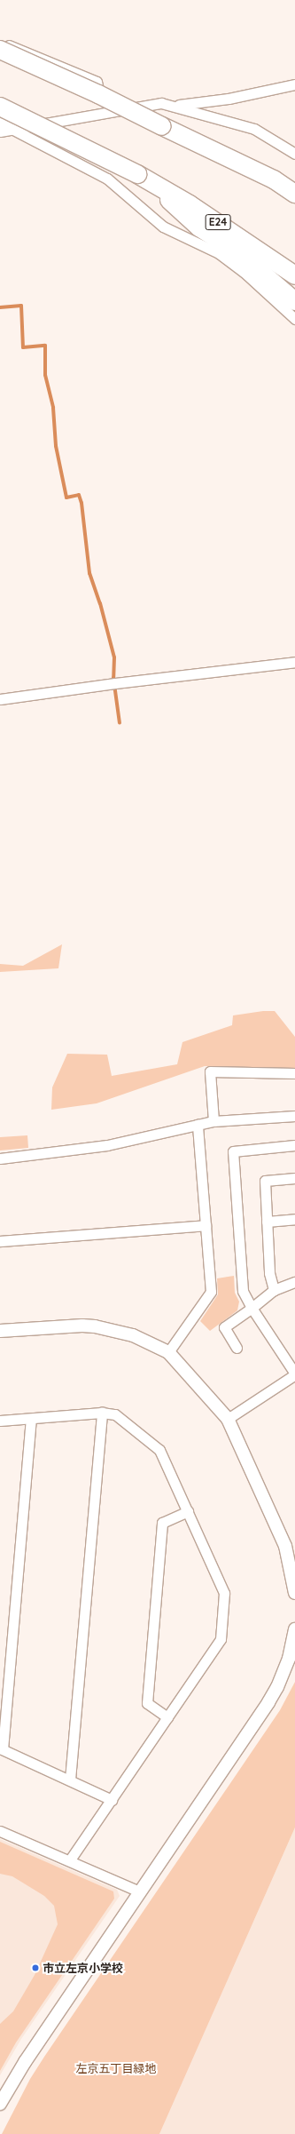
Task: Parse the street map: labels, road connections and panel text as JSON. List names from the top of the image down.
{
  "streets": {
    "highway": ["E24"]
  },
  "parks": ["左京五丁目緑地"],
  "places": ["市立左京小学校"]
}
